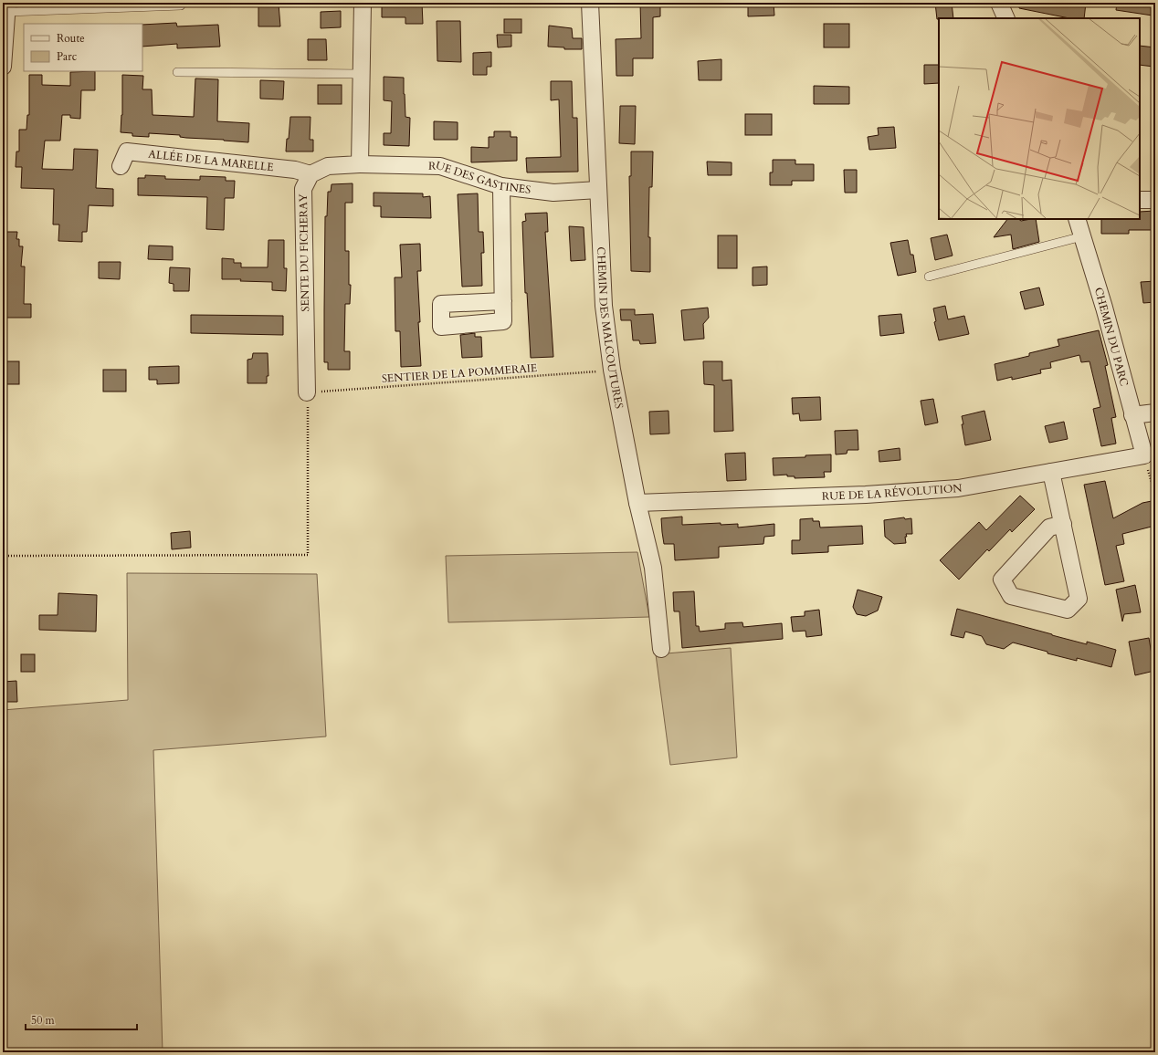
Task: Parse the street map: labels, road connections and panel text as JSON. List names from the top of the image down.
{
  "streets": {
    "street": [
      "ALLÉE DE LA MARELLE",
      "RUE DES GASTINES",
      "SENTE DU FICHERAY",
      "CHEMIN DES MALCOUTURES",
      "CHEMIN DU PARC",
      "RUE DE LA RÉVOLUTION"
    ],
    "path": ["SENTIER DE LA POMMERAIE"]
  },
  "crossings": [
    ["ALLÉE DE LA MARELLE", "SENTE DU FICHERAY"],
    ["RUE DES GASTINES", "CHEMIN DES MALCOUTURES"],
    ["SENTE DU FICHERAY", "SENTIER DE LA POMMERAIE"],
    ["CHEMIN DES MALCOUTURES", "SENTIER DE LA POMMERAIE"],
    ["CHEMIN DES MALCOUTURES", "RUE DE LA RÉVOLUTION"],
    ["CHEMIN DU PARC", "RUE DE LA RÉVOLUTION"]
  ],
  "legend": ["Route", "Parc"],
  "scale_bar": "50 m"
}
